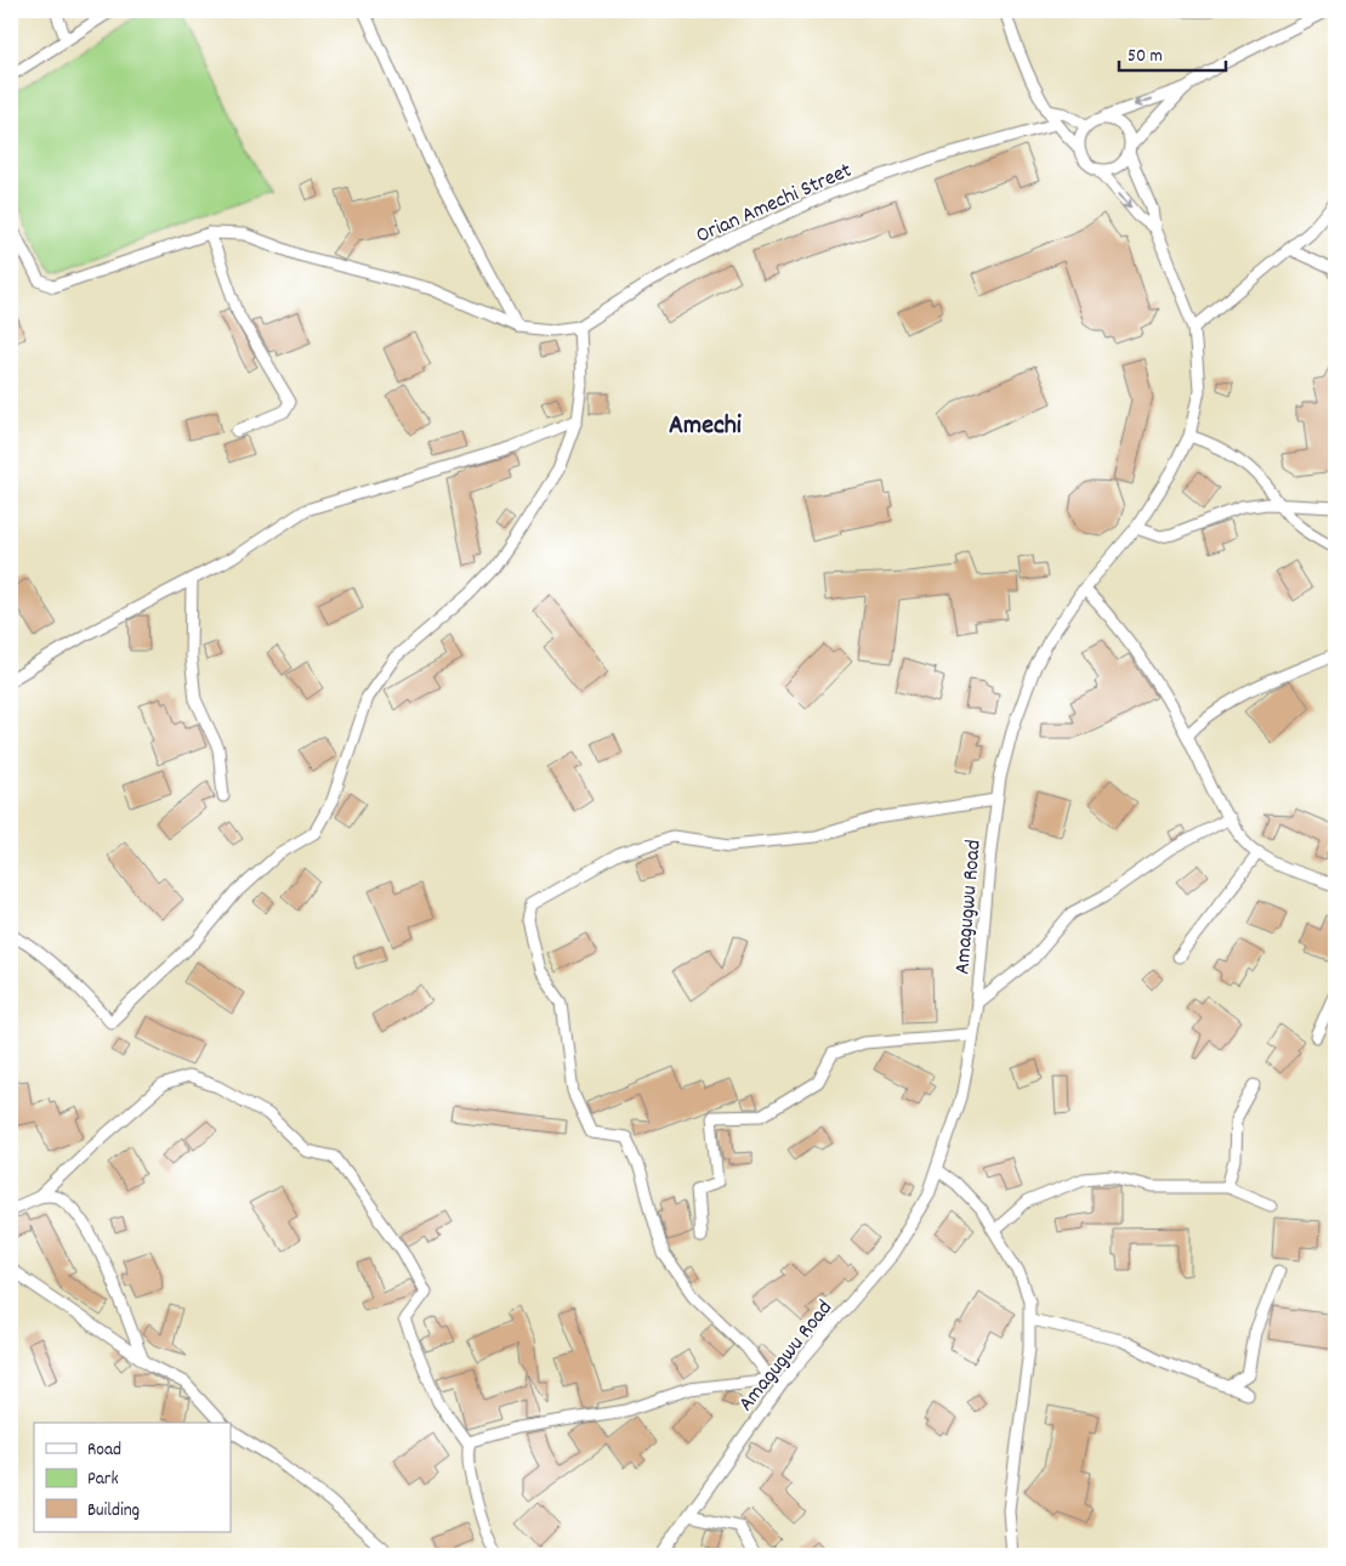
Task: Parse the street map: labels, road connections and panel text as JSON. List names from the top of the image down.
{
  "streets": {
    "street": ["Orian Amechi Street", "Amagugwu Road"]
  },
  "districts": ["Amechi"],
  "legend": ["Road", "Park", "Building"],
  "scale_bar": "50 m"
}
